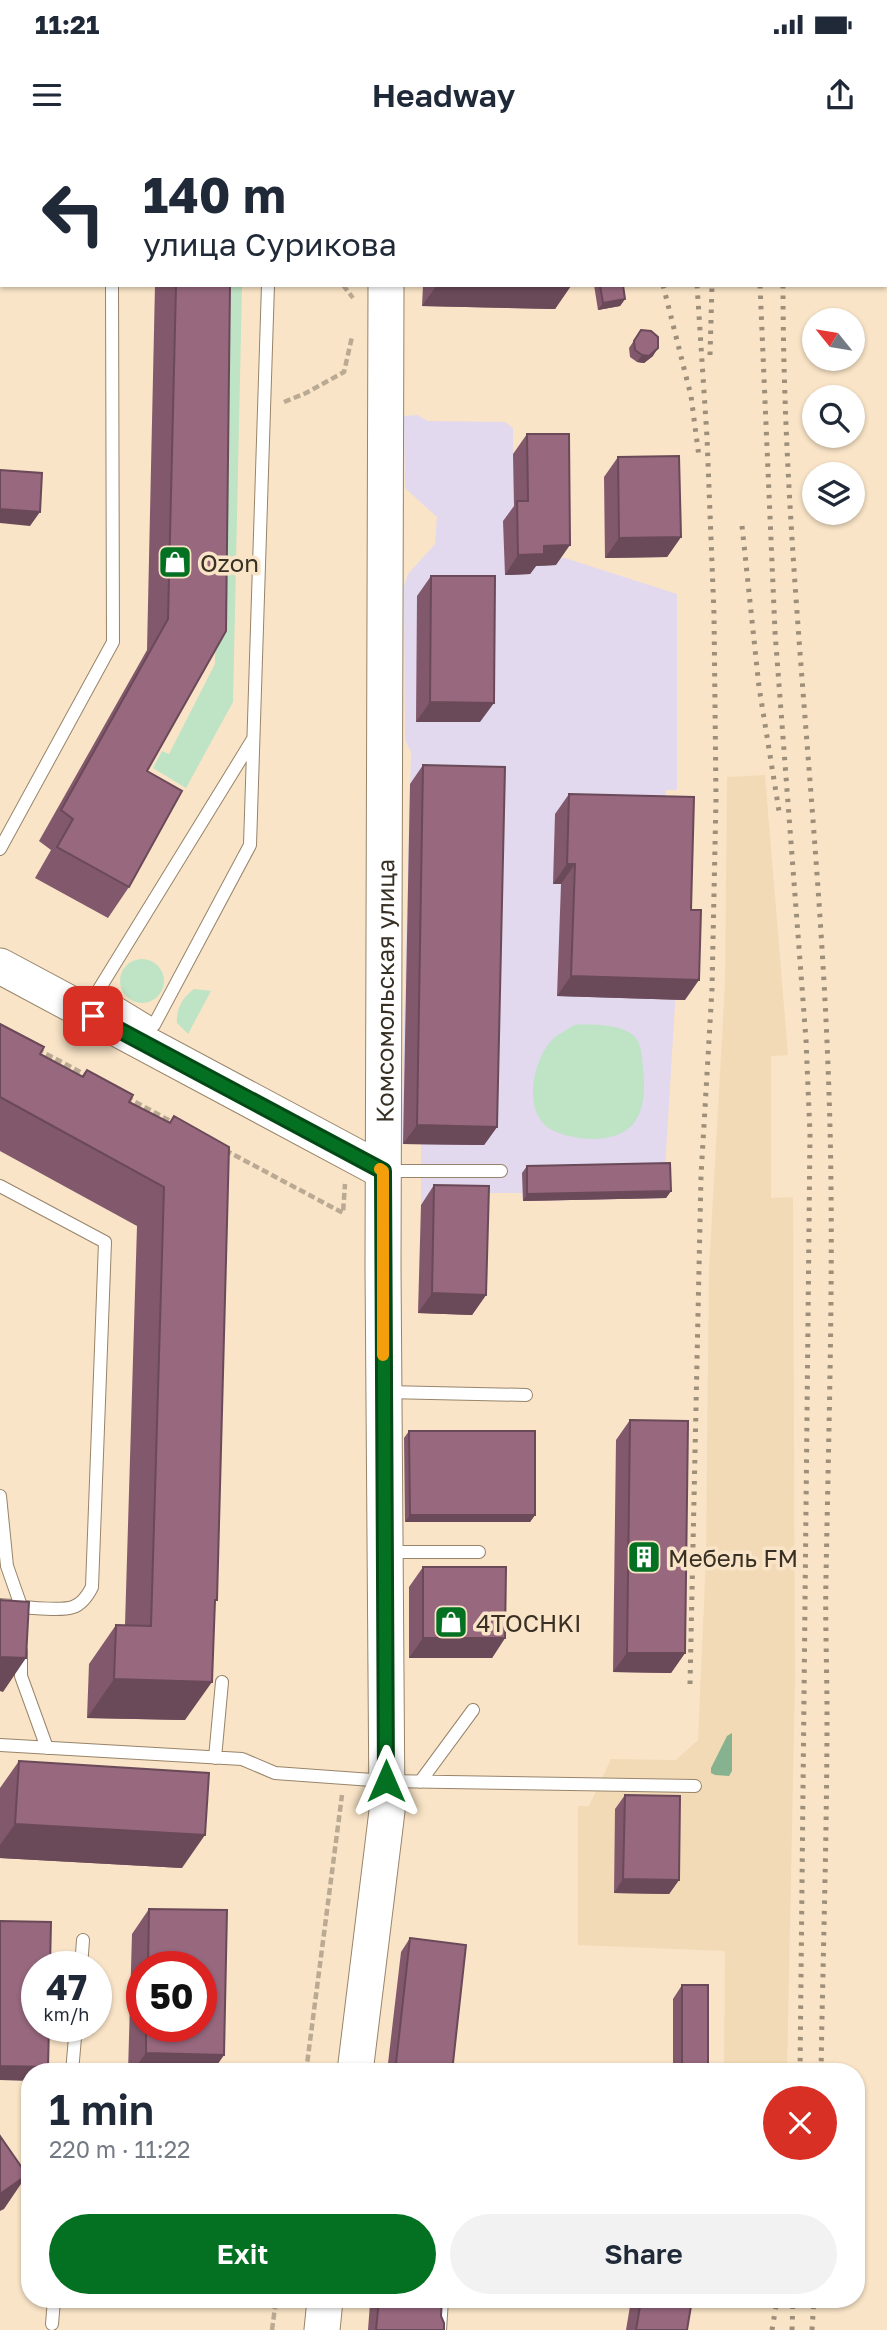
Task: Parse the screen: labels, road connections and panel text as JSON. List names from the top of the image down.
{
  "streets": {
    "main road": ["Комсомольская улица"]
  },
  "places": {
    "shop": ["Ozon", "4TOCHKI"],
    "building": ["Мебель FM"]
  },
  "north": "top left",
  "page": {
    "status": "11:21",
    "header": "Headway",
    "turn": ["140 m", "улица Сурикова"],
    "speed": "47 km/h",
    "limit": "50",
    "heading": ["1 min", "220 m · 11:22"],
    "buttons": ["Exit", "Share"]
  }
}
